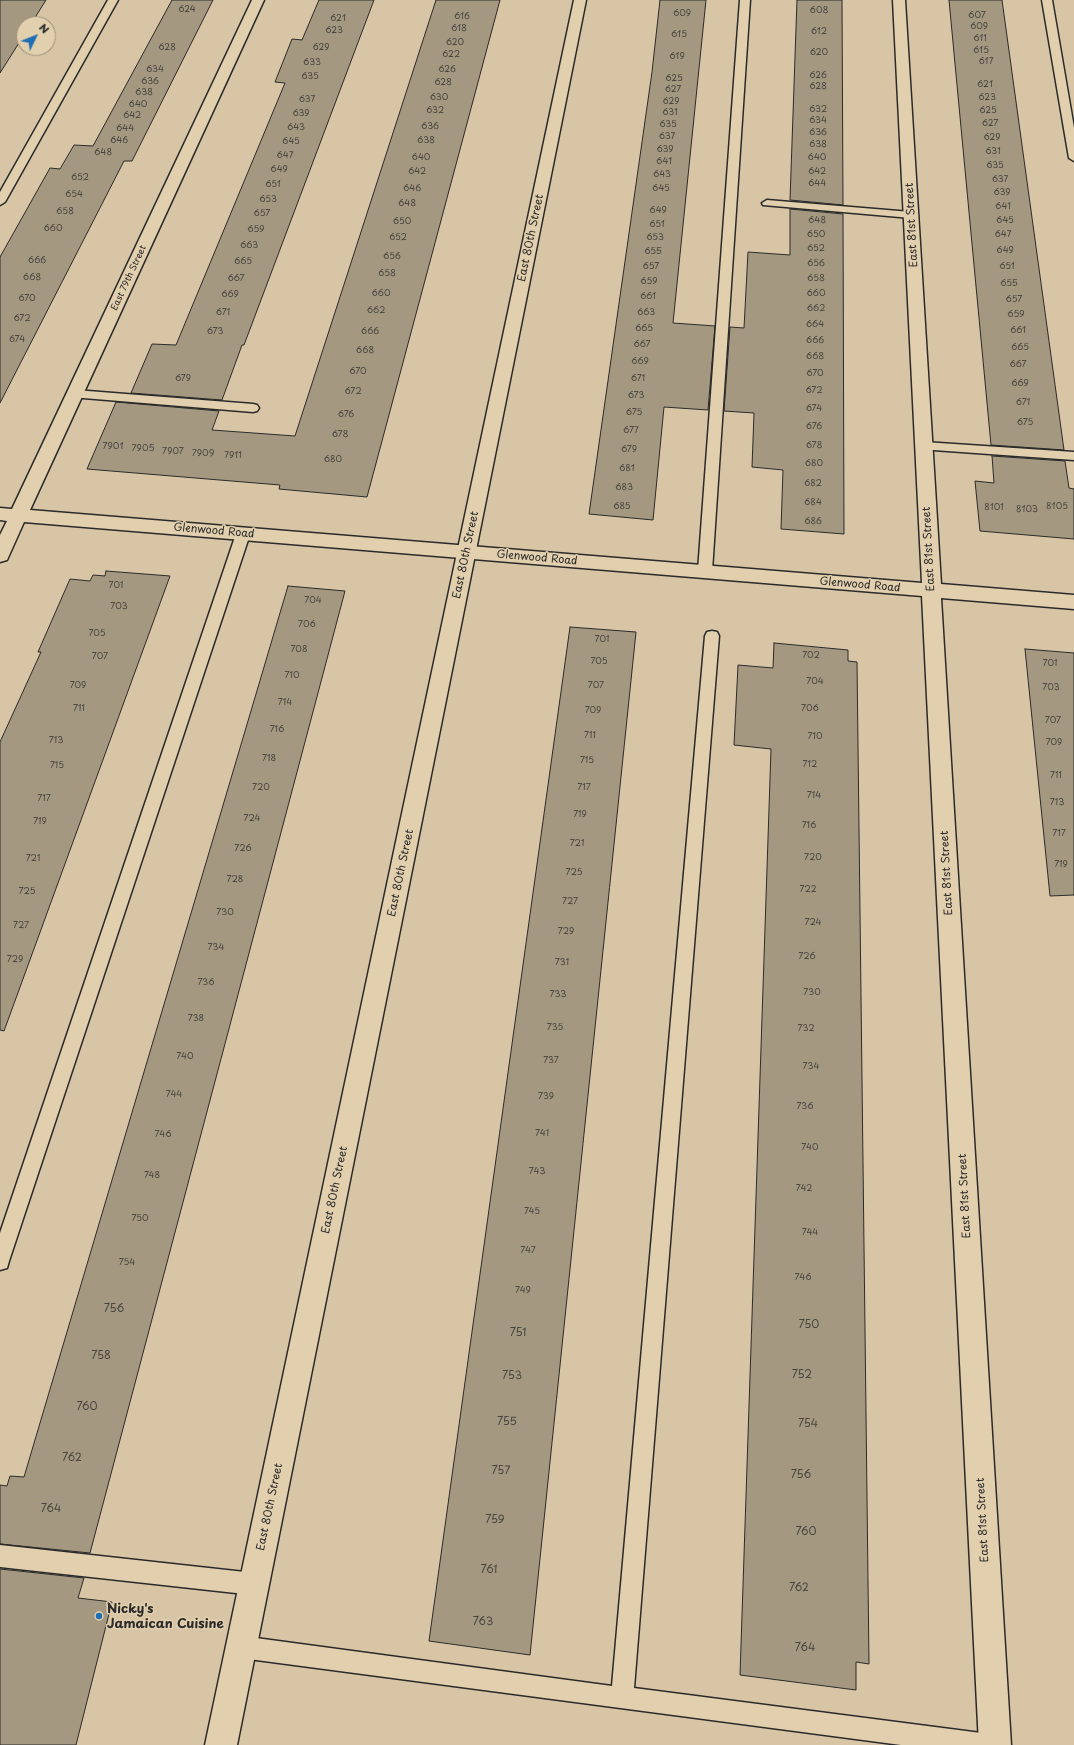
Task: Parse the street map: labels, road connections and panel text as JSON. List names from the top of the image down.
{
  "streets": {
    "street": [
      "East 81st Street",
      "East 80th Street",
      "East 79th Street",
      "Glenwood Road"
    ]
  },
  "crossings": [
    ["East 81st Street", "Glenwood Road"],
    ["East 80th Street", "Glenwood Road"],
    ["East 79th Street", "Glenwood Road"]
  ],
  "places": ["Nicky's Jamaican Cuisine"],
  "house_numbers": [
    "624",
    "608",
    "609",
    "607",
    "616",
    "621",
    "609",
    "618",
    "623",
    "612",
    "615",
    "611",
    "620",
    "628",
    "629",
    "615",
    "620",
    "622",
    "619",
    "617",
    "633",
    "634",
    "626",
    "626",
    "635",
    "625",
    "636",
    "628",
    "621",
    "628",
    "627",
    "638",
    "630",
    "623",
    "637",
    "629",
    "640",
    "632",
    "632",
    "625",
    "631",
    "639",
    "642",
    "634",
    "627",
    "635",
    "636",
    "643",
    "644",
    "636",
    "637",
    "629",
    "646",
    "638",
    "645",
    "638",
    "639",
    "631",
    "648",
    "647",
    "640",
    "640",
    "641",
    "635",
    "649",
    "642",
    "642",
    "643",
    "652",
    "637",
    "644",
    "651",
    "646",
    "645",
    "639",
    "654",
    "653",
    "648",
    "641",
    "649",
    "658",
    "657",
    "648",
    "645",
    "650",
    "651",
    "660",
    "659",
    "650",
    "647",
    "652",
    "653",
    "663",
    "652",
    "649",
    "655",
    "656",
    "666",
    "665",
    "656",
    "657",
    "651",
    "658",
    "668",
    "667",
    "658",
    "659",
    "655",
    "660",
    "660",
    "669",
    "661",
    "670",
    "657",
    "662",
    "662",
    "671",
    "663",
    "659",
    "672",
    "664",
    "665",
    "661",
    "673",
    "666",
    "674",
    "666",
    "667",
    "665",
    "668",
    "668",
    "669",
    "667",
    "670",
    "670",
    "679",
    "671",
    "669",
    "672",
    "672",
    "673",
    "671",
    "674",
    "675",
    "676",
    "675",
    "676",
    "677",
    "678",
    "678",
    "7901",
    "7905",
    "679",
    "7907",
    "7909",
    "7911",
    "680",
    "680",
    "681",
    "682",
    "683",
    "684",
    "685",
    "8105",
    "8101",
    "8103",
    "686",
    "701",
    "704",
    "703",
    "706",
    "705",
    "701",
    "708",
    "702",
    "707",
    "705",
    "701",
    "710",
    "704",
    "709",
    "707",
    "703",
    "714",
    "711",
    "706",
    "709",
    "707",
    "716",
    "711",
    "710",
    "713",
    "709",
    "718",
    "715",
    "712",
    "715",
    "711",
    "720",
    "717",
    "714",
    "717",
    "713",
    "719",
    "724",
    "719",
    "716",
    "717",
    "721",
    "726",
    "720",
    "721",
    "719",
    "725",
    "728",
    "722",
    "725",
    "727",
    "730",
    "724",
    "727",
    "729",
    "734",
    "726",
    "729",
    "731",
    "736",
    "730",
    "733",
    "738",
    "735",
    "732",
    "740",
    "737",
    "734",
    "744",
    "739",
    "736",
    "741",
    "746",
    "740",
    "743",
    "748",
    "742",
    "745",
    "750",
    "744",
    "747",
    "754",
    "746",
    "749",
    "756",
    "750",
    "751",
    "758",
    "752",
    "753",
    "760",
    "755",
    "754",
    "762",
    "757",
    "756",
    "764",
    "759",
    "760",
    "761",
    "762",
    "763",
    "764"
  ],
  "north": "top right"
}
